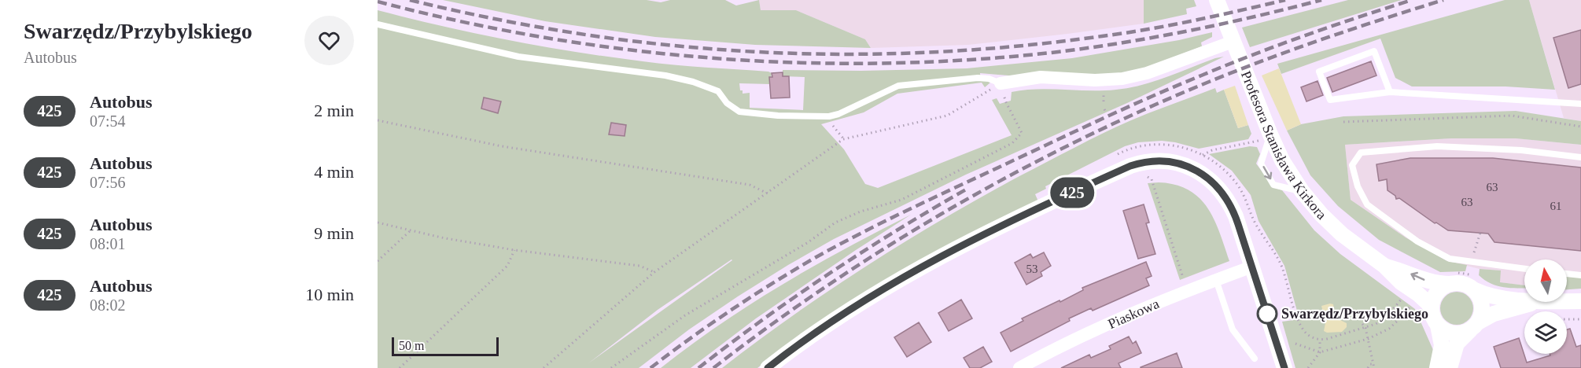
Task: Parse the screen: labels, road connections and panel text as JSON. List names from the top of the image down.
{
  "streets": {
    "street": ["Profesora Stanisława Kirkora", "Piaskowa"]
  },
  "places": ["Swarzędz/Przybylskiego"],
  "lines": ["bus line 425"],
  "house_numbers": [
    "63",
    "63",
    "61",
    "53"
  ],
  "scale_bar": "50 m",
  "north": "top",
  "page": {
    "heading": ["Swarzędz/Przybylskiego", "Autobus"],
    "on_map": "425",
    "list": [
      {
        "mark": "425",
        "name": "Autobus",
        "note": "07:54",
        "value": "2 min"
      },
      {
        "mark": "425",
        "name": "Autobus",
        "note": "07:56",
        "value": "4 min"
      },
      {
        "mark": "425",
        "name": "Autobus",
        "note": "08:01",
        "value": "9 min"
      },
      {
        "mark": "425",
        "name": "Autobus",
        "note": "08:02",
        "value": "10 min"
      }
    ],
    "scale": "50 m"
  }
}
